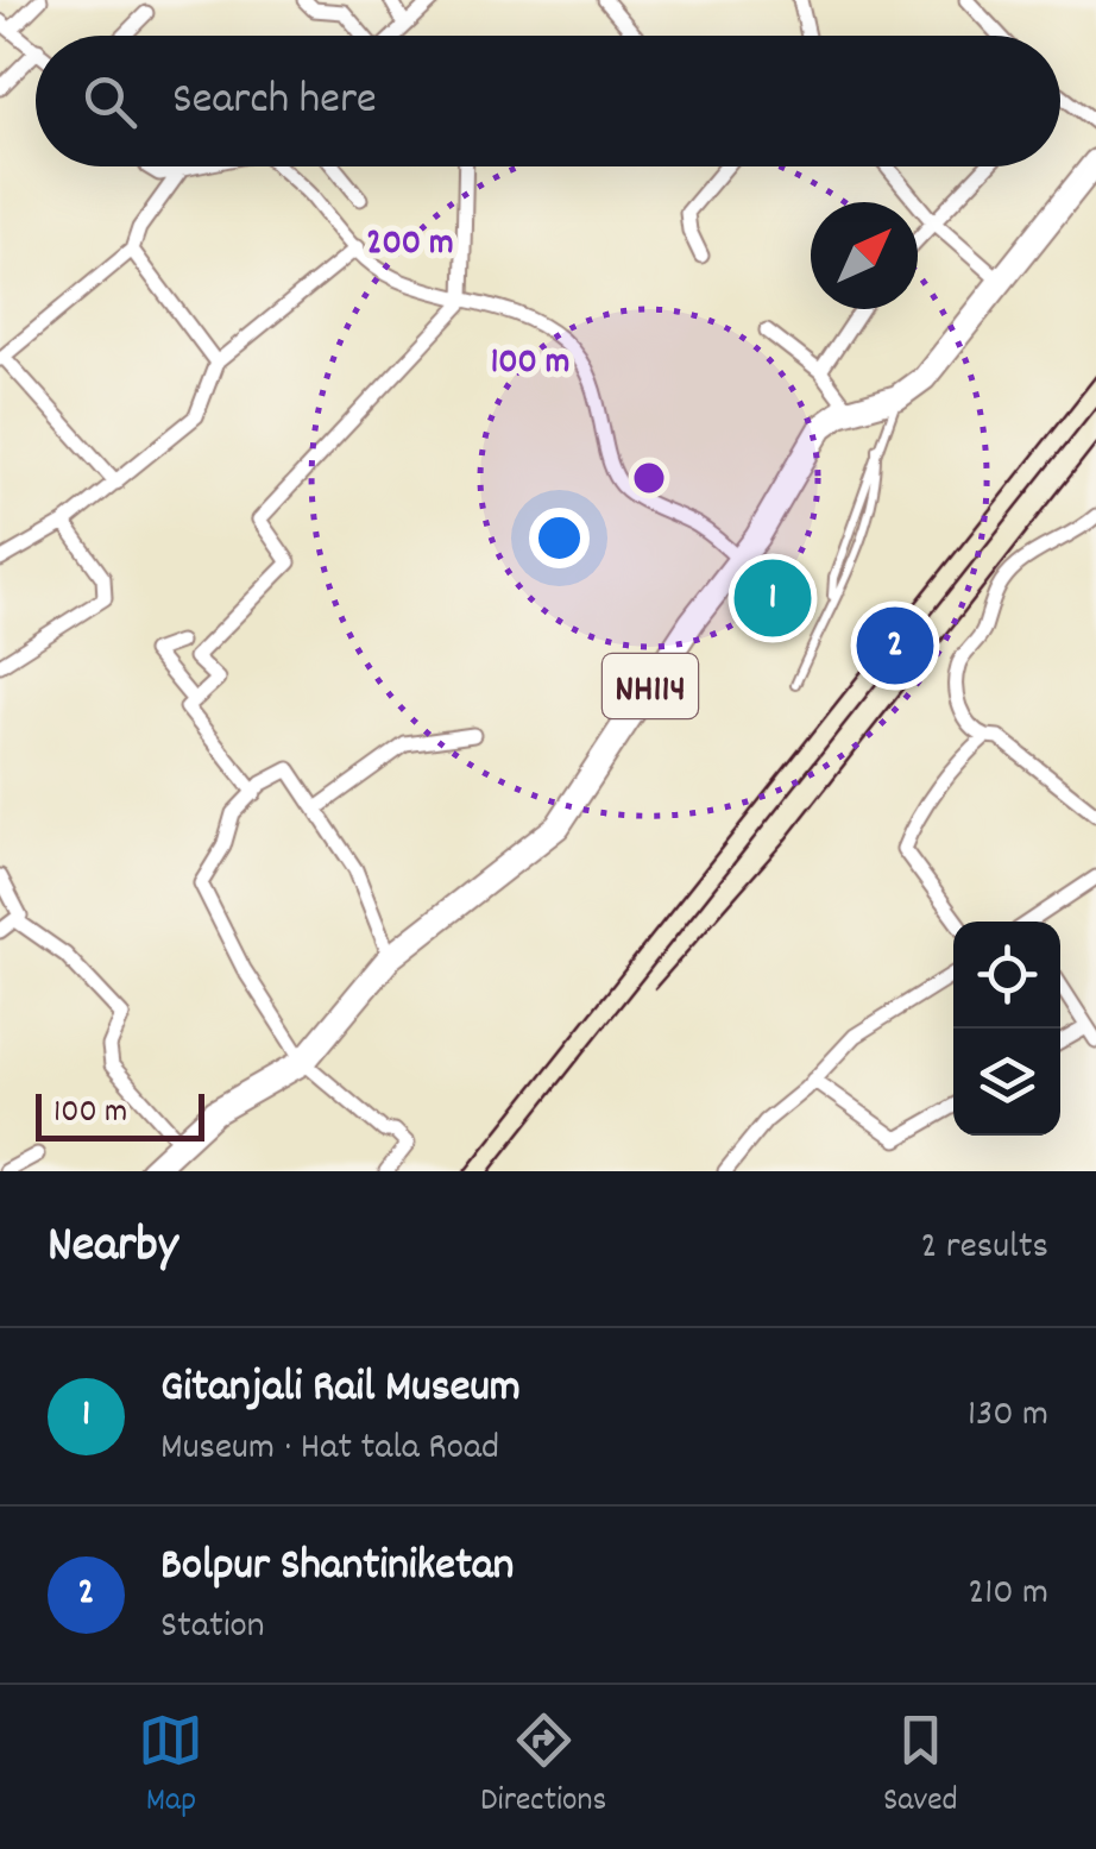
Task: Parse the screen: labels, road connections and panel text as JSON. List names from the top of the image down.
{
  "streets": {
    "highway": ["NH114"]
  },
  "scale_bar": "100 m",
  "north": "top right",
  "page": {
    "search": "Search here",
    "pins": ["1", "2"],
    "scale": "100 m",
    "heading": ["Nearby", "2 results"],
    "list": [
      {
        "mark": "1",
        "name": "Gitanjali Rail Museum",
        "note": "Museum · Hat tala Road",
        "value": "130 m"
      },
      {
        "mark": "2",
        "name": "Bolpur Shantiniketan",
        "note": "Station",
        "value": "210 m"
      }
    ],
    "nav": ["Map", "Directions", "Saved"]
  },
  "rings": ["200 m", "100 m"]
}
